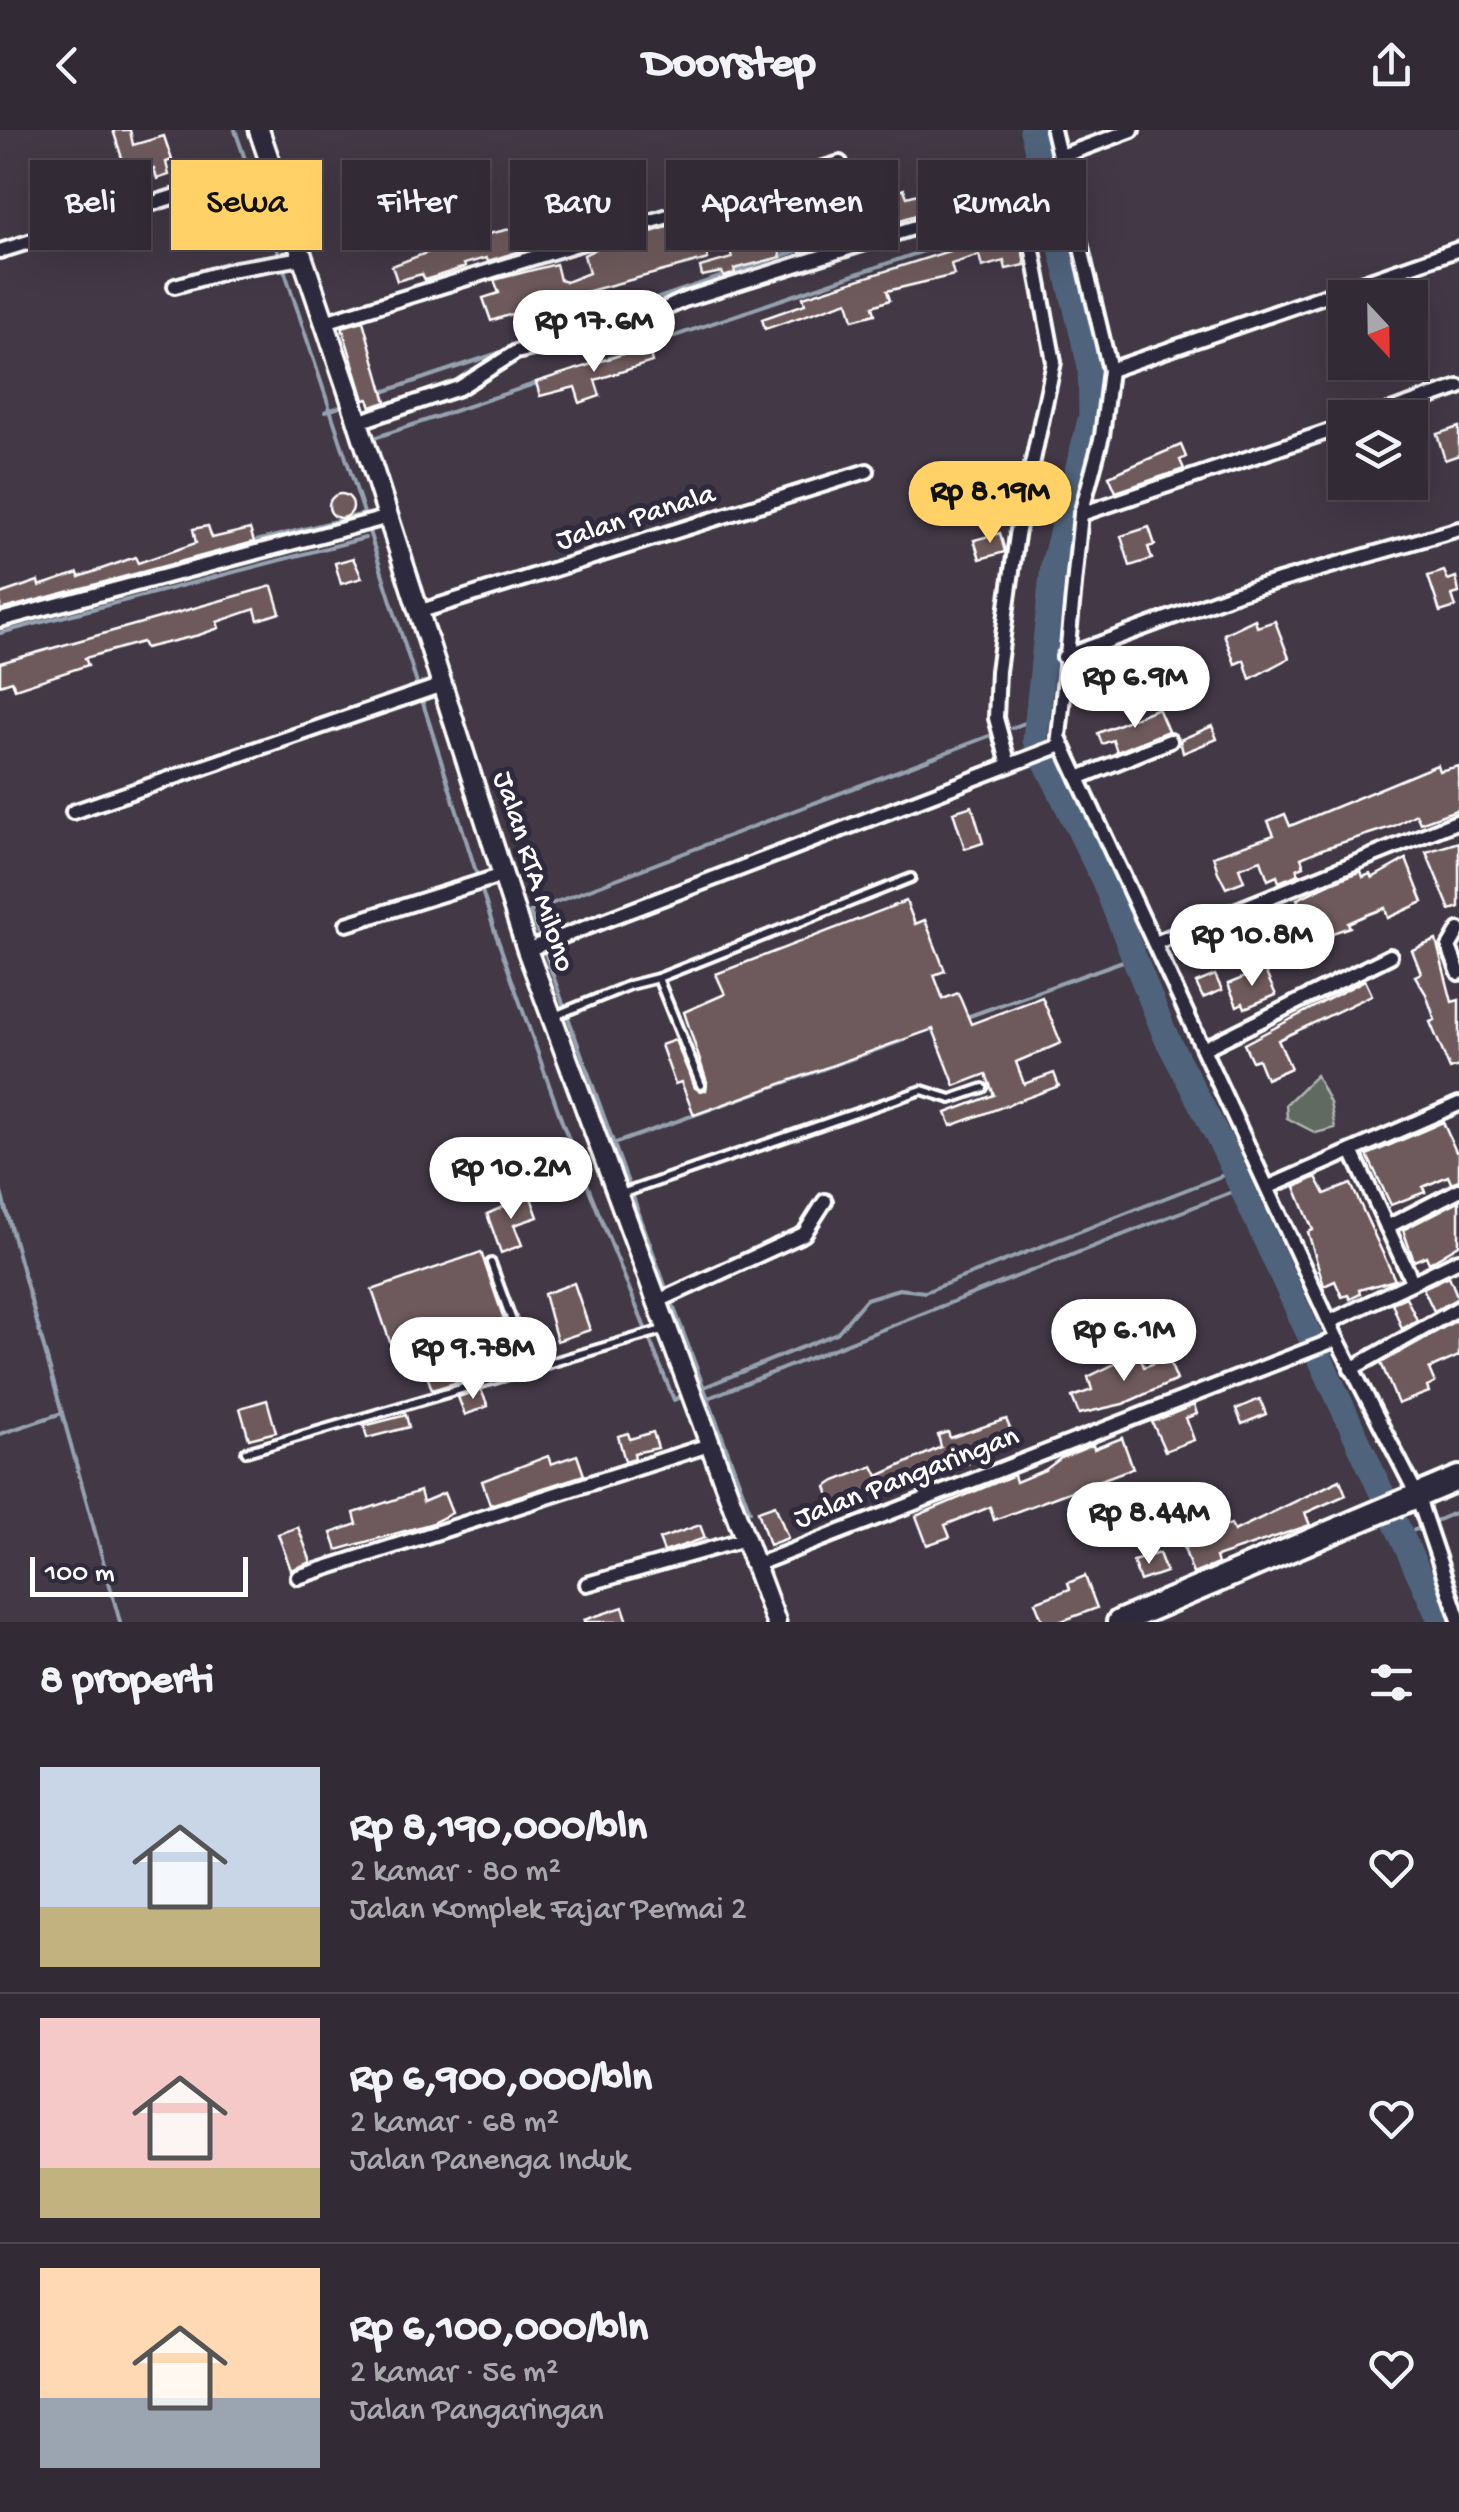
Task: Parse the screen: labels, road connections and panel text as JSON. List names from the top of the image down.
{
  "streets": {
    "street": ["Jalan Panala", "Jalan RTA Milono", "Jalan Pangaringan"]
  },
  "crossings": [
    ["Jalan Panala", "Jalan RTA Milono"],
    ["Jalan RTA Milono", "Jalan Pangaringan"]
  ],
  "scale_bar": "100 m",
  "north": "bottom",
  "page": {
    "header": "Doorstep",
    "chip": [
      "Beli",
      "Sewa",
      "Filter",
      "Baru",
      "Apartemen",
      "Rumah"
    ],
    "price": [
      "Rp 17.6M",
      "Rp 8.19M",
      "Rp 6.9M",
      "Rp 10.8M",
      "Rp 10.2M",
      "Rp 6.1M",
      "Rp 9.78M",
      "Rp 8.44M"
    ],
    "scale": "100 m",
    "heading": "8 properti",
    "list": [
      {
        "name": "Rp 8,190,000/bln",
        "note": "2 kamar · 80 m² · Jalan Komplek Fajar Permai 2"
      },
      {
        "name": "Rp 6,900,000/bln",
        "note": "2 kamar · 68 m² · Jalan Panenga Induk"
      },
      {
        "name": "Rp 6,100,000/bln",
        "note": "2 kamar · 56 m² · Jalan Pangaringan"
      }
    ]
  }
}
